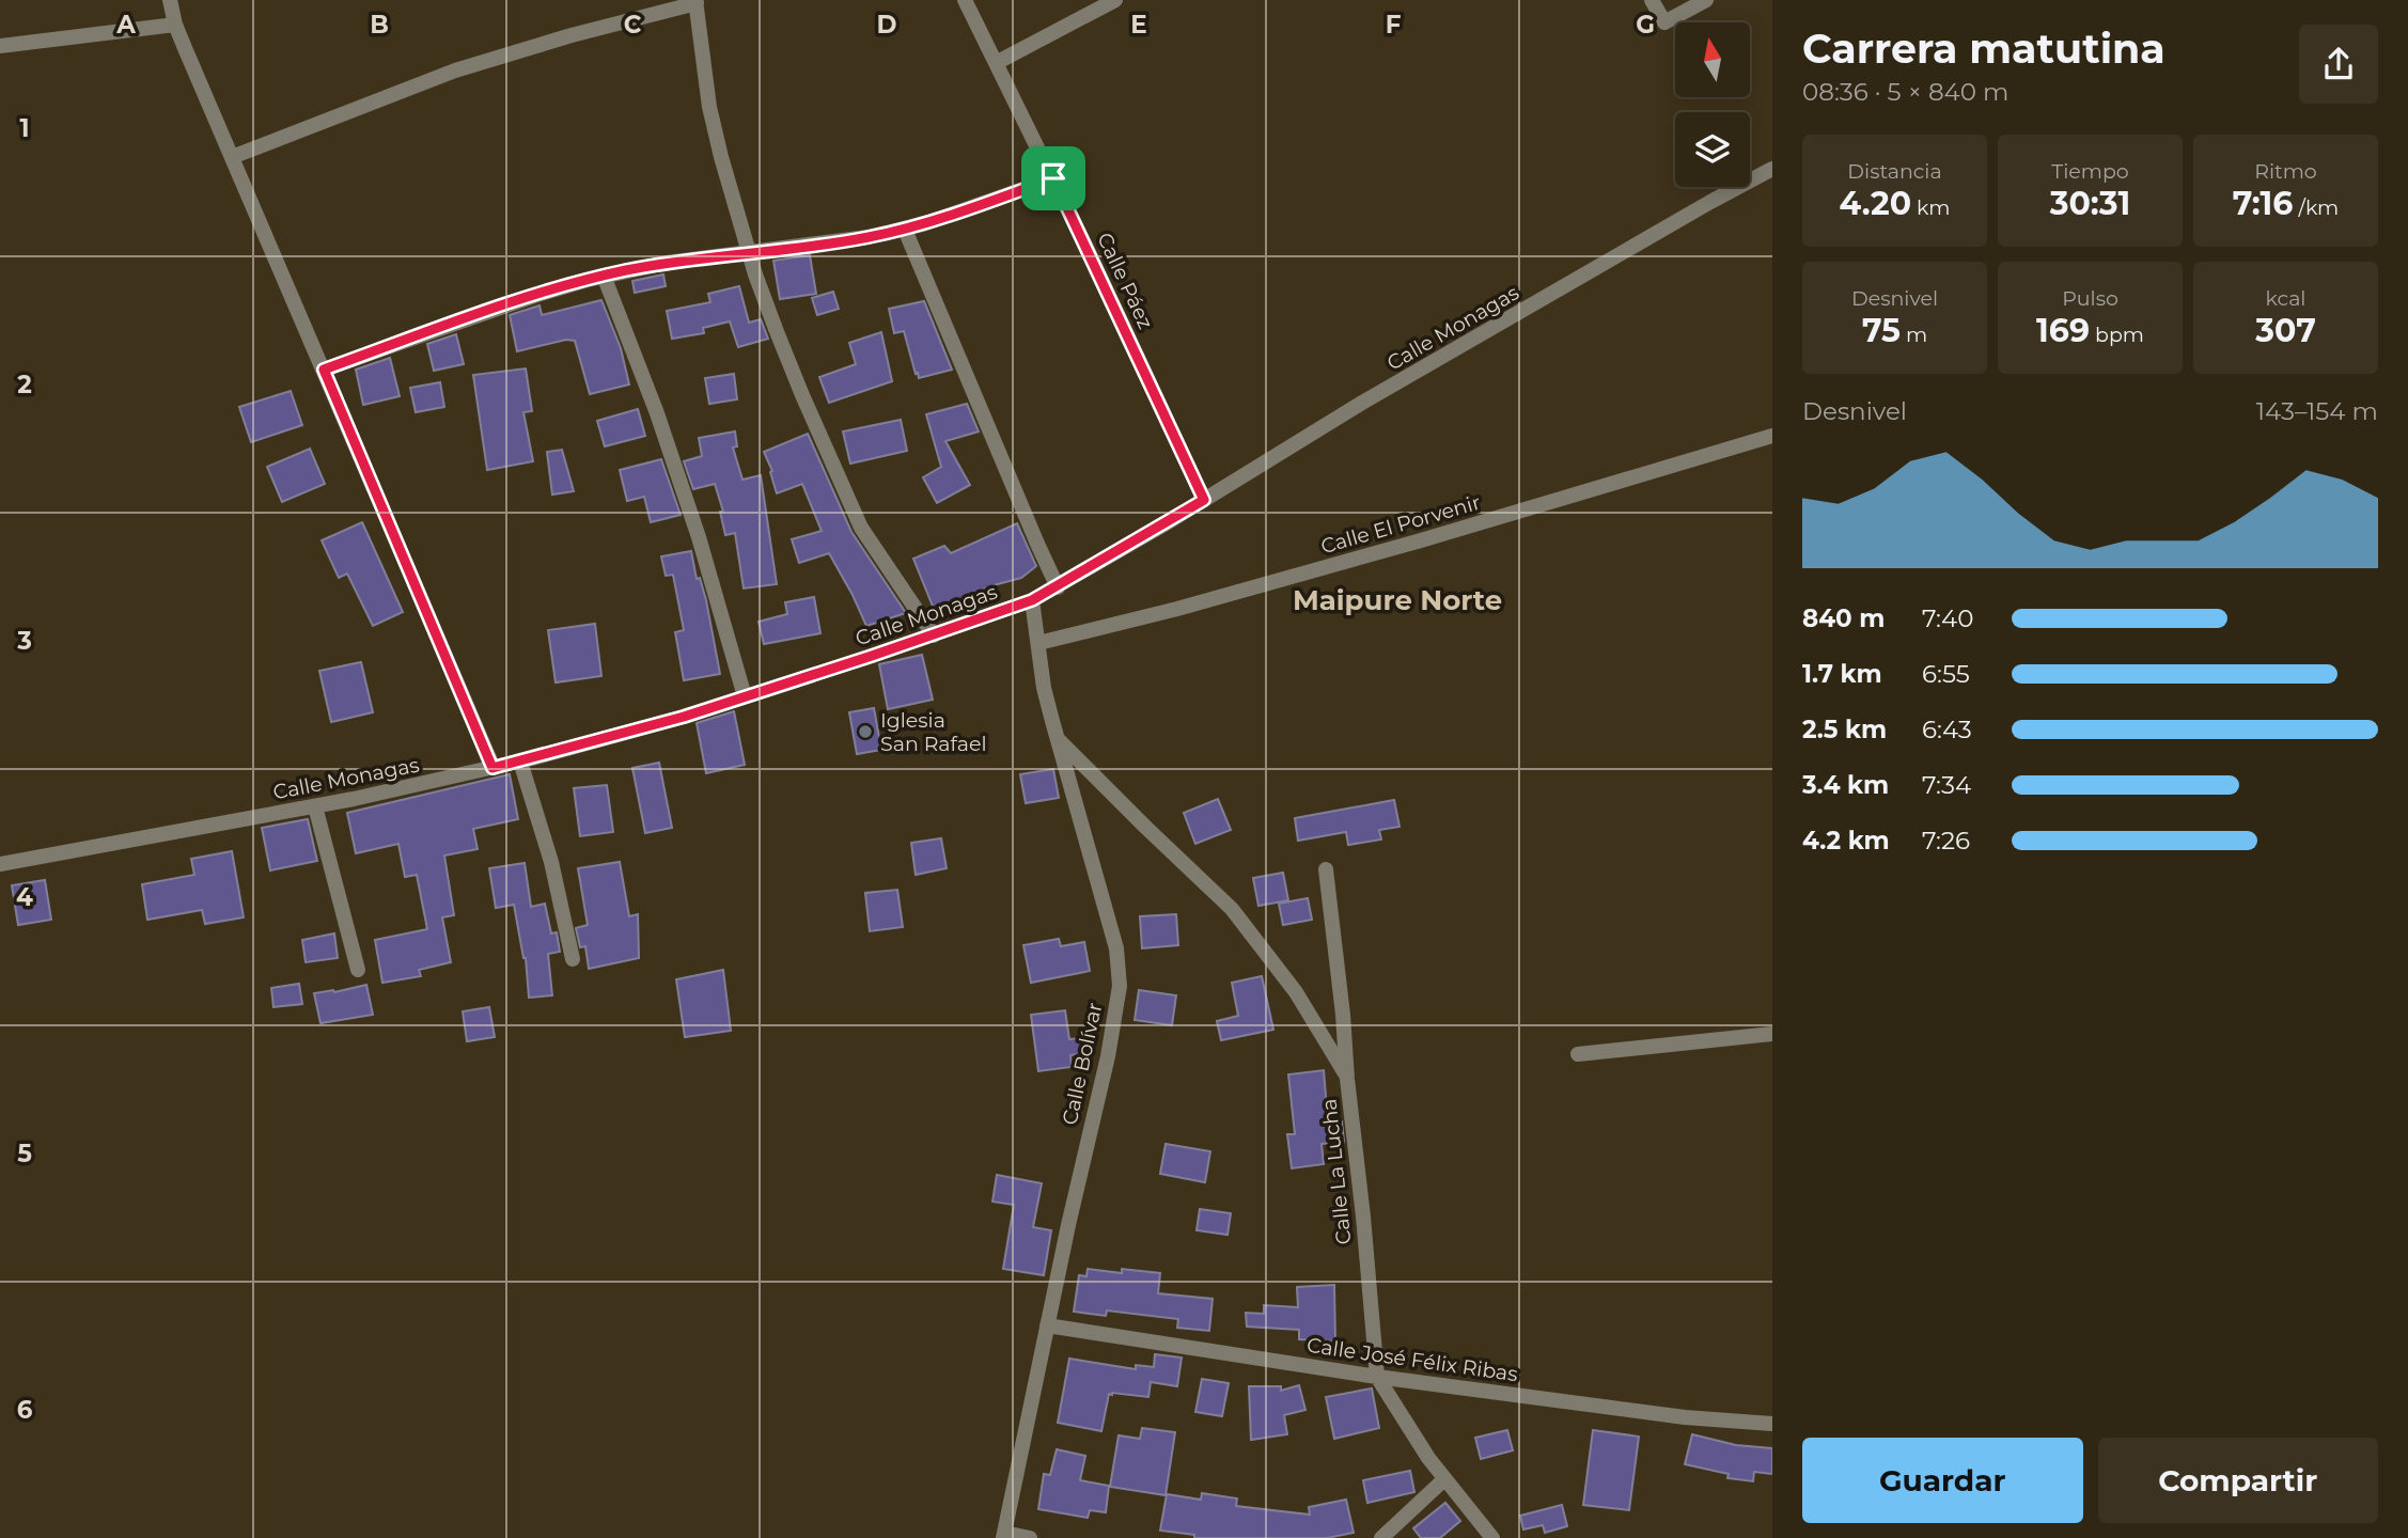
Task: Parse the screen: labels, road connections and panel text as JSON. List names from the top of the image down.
{
  "streets": {
    "street": [
      "Calle Páez",
      "Calle Monagas",
      "Calle El Porvenir",
      "Calle Bolívar",
      "Calle La Lucha",
      "Calle José Félix Ribas"
    ]
  },
  "crossings": [
    ["Calle Páez", "Calle Monagas"],
    ["Calle Monagas", "Calle Bolívar"],
    ["Calle El Porvenir", "Calle Bolívar"],
    ["Calle Bolívar", "Calle La Lucha"],
    ["Calle Bolívar", "Calle José Félix Ribas"],
    ["Calle La Lucha", "Calle José Félix Ribas"]
  ],
  "districts": ["Maipure Norte"],
  "places": ["Iglesia San Rafael"],
  "north": "top",
  "page": {
    "heading": ["Carrera matutina", "08:36 · 5 × 840 m"],
    "stats": [
      ["Distancia", "4.20 km"],
      ["Tiempo", "30:31"],
      ["Ritmo", "7:16 /km"],
      ["Desnivel", "75 m"],
      ["Pulso", "169 bpm"],
      ["kcal", "307"]
    ],
    "chart": ["Desnivel", "143–154 m"],
    "list": [
      {
        "name": "840 m",
        "note": "7:40"
      },
      {
        "name": "1.7 km",
        "note": "6:55"
      },
      {
        "name": "2.5 km",
        "note": "6:43"
      },
      {
        "name": "3.4 km",
        "note": "7:34"
      },
      {
        "name": "4.2 km",
        "note": "7:26"
      }
    ],
    "buttons": ["Guardar", "Compartir"]
  },
  "grid": {
    "columns": [
      "A",
      "B",
      "C",
      "D",
      "E",
      "F",
      "G"
    ],
    "rows": [
      "1",
      "2",
      "3",
      "4",
      "5",
      "6"
    ]
  }
}
